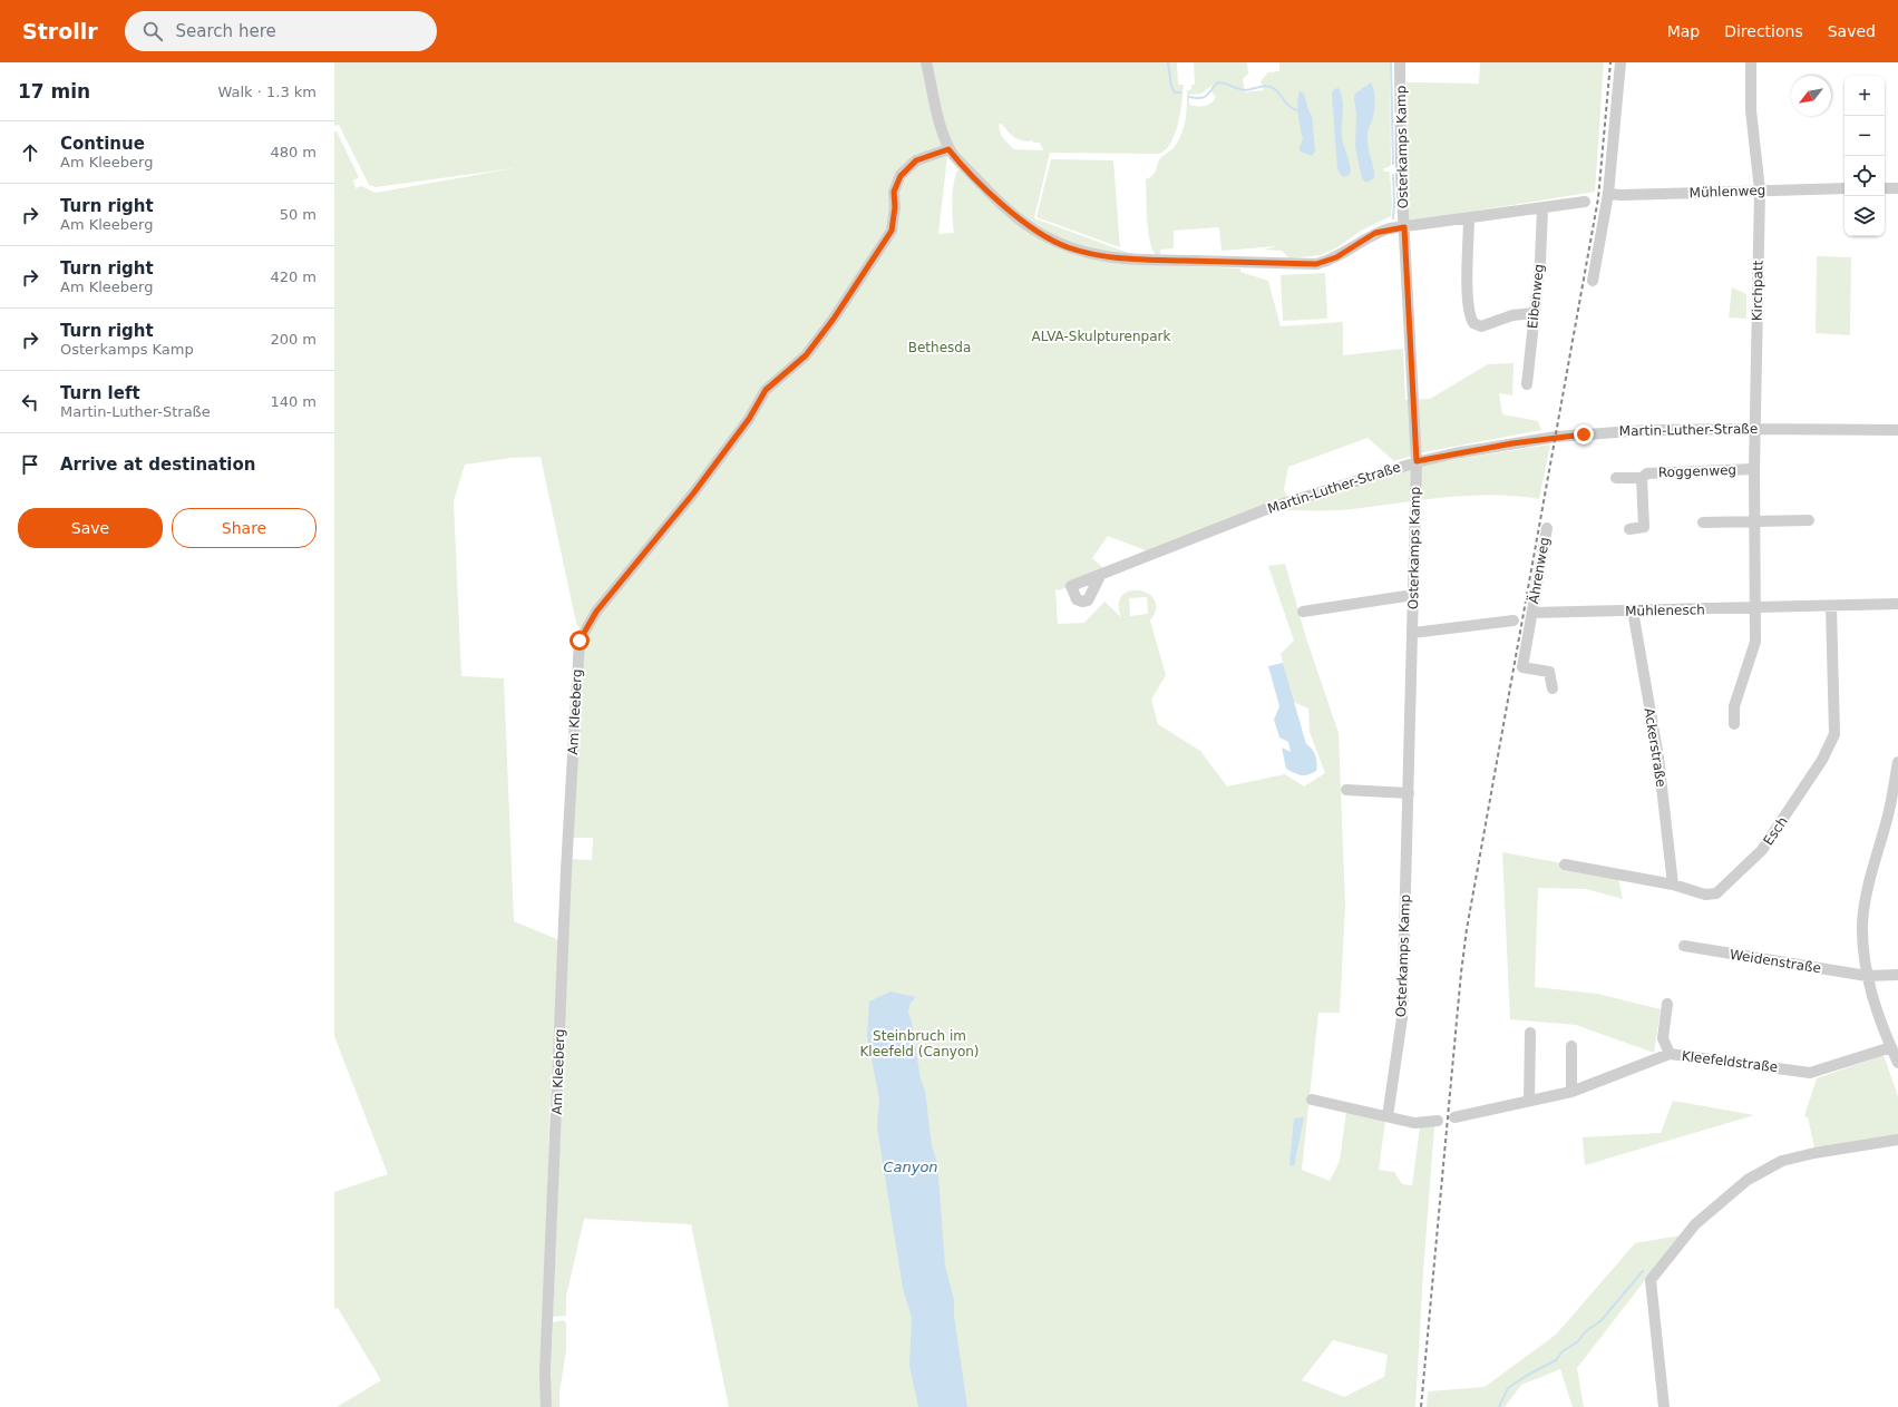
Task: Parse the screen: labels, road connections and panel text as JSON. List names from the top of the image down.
{
  "streets": {
    "street": [
      "Osterkamps Kamp",
      "Mühlenweg",
      "Kirchpatt",
      "Eibenweg",
      "Martin-Luther-Straße",
      "Roggenweg",
      "Ährenweg",
      "Mühlenesch",
      "Am Kleeberg",
      "Ackerstraße",
      "Esch",
      "Weidenstraße",
      "Kleefeldstraße"
    ]
  },
  "crossings": [
    ["Osterkamps Kamp", "Martin-Luther-Straße"],
    ["Mühlenweg", "Kirchpatt"],
    ["Kirchpatt", "Martin-Luther-Straße"],
    ["Kirchpatt", "Roggenweg"],
    ["Kirchpatt", "Mühlenesch"],
    ["Ährenweg", "Mühlenesch"],
    ["Mühlenesch", "Ackerstraße"],
    ["Mühlenesch", "Esch"],
    ["Ackerstraße", "Esch"]
  ],
  "water": ["Canyon"],
  "parks": ["ALVA-Skulpturenpark", "Bethesda", "Steinbruch im Kleefeld (Canyon)"],
  "north": "bottom left",
  "page": {
    "header": "Strollr",
    "search": "Search here",
    "nav": ["Map", "Directions", "Saved"],
    "heading": ["17 min", "Walk · 1.3 km"],
    "map_buttons": ["+", "−"],
    "list": [
      ["Continue", "Am Kleeberg", "480 m"],
      ["Turn right", "Am Kleeberg", "50 m"],
      ["Turn right", "Am Kleeberg", "420 m"],
      ["Turn right", "Osterkamps Kamp", "200 m"],
      ["Turn left", "Martin-Luther-Straße", "140 m"],
      "Arrive at destination"
    ],
    "buttons": ["Save", "Share"]
  }
}
